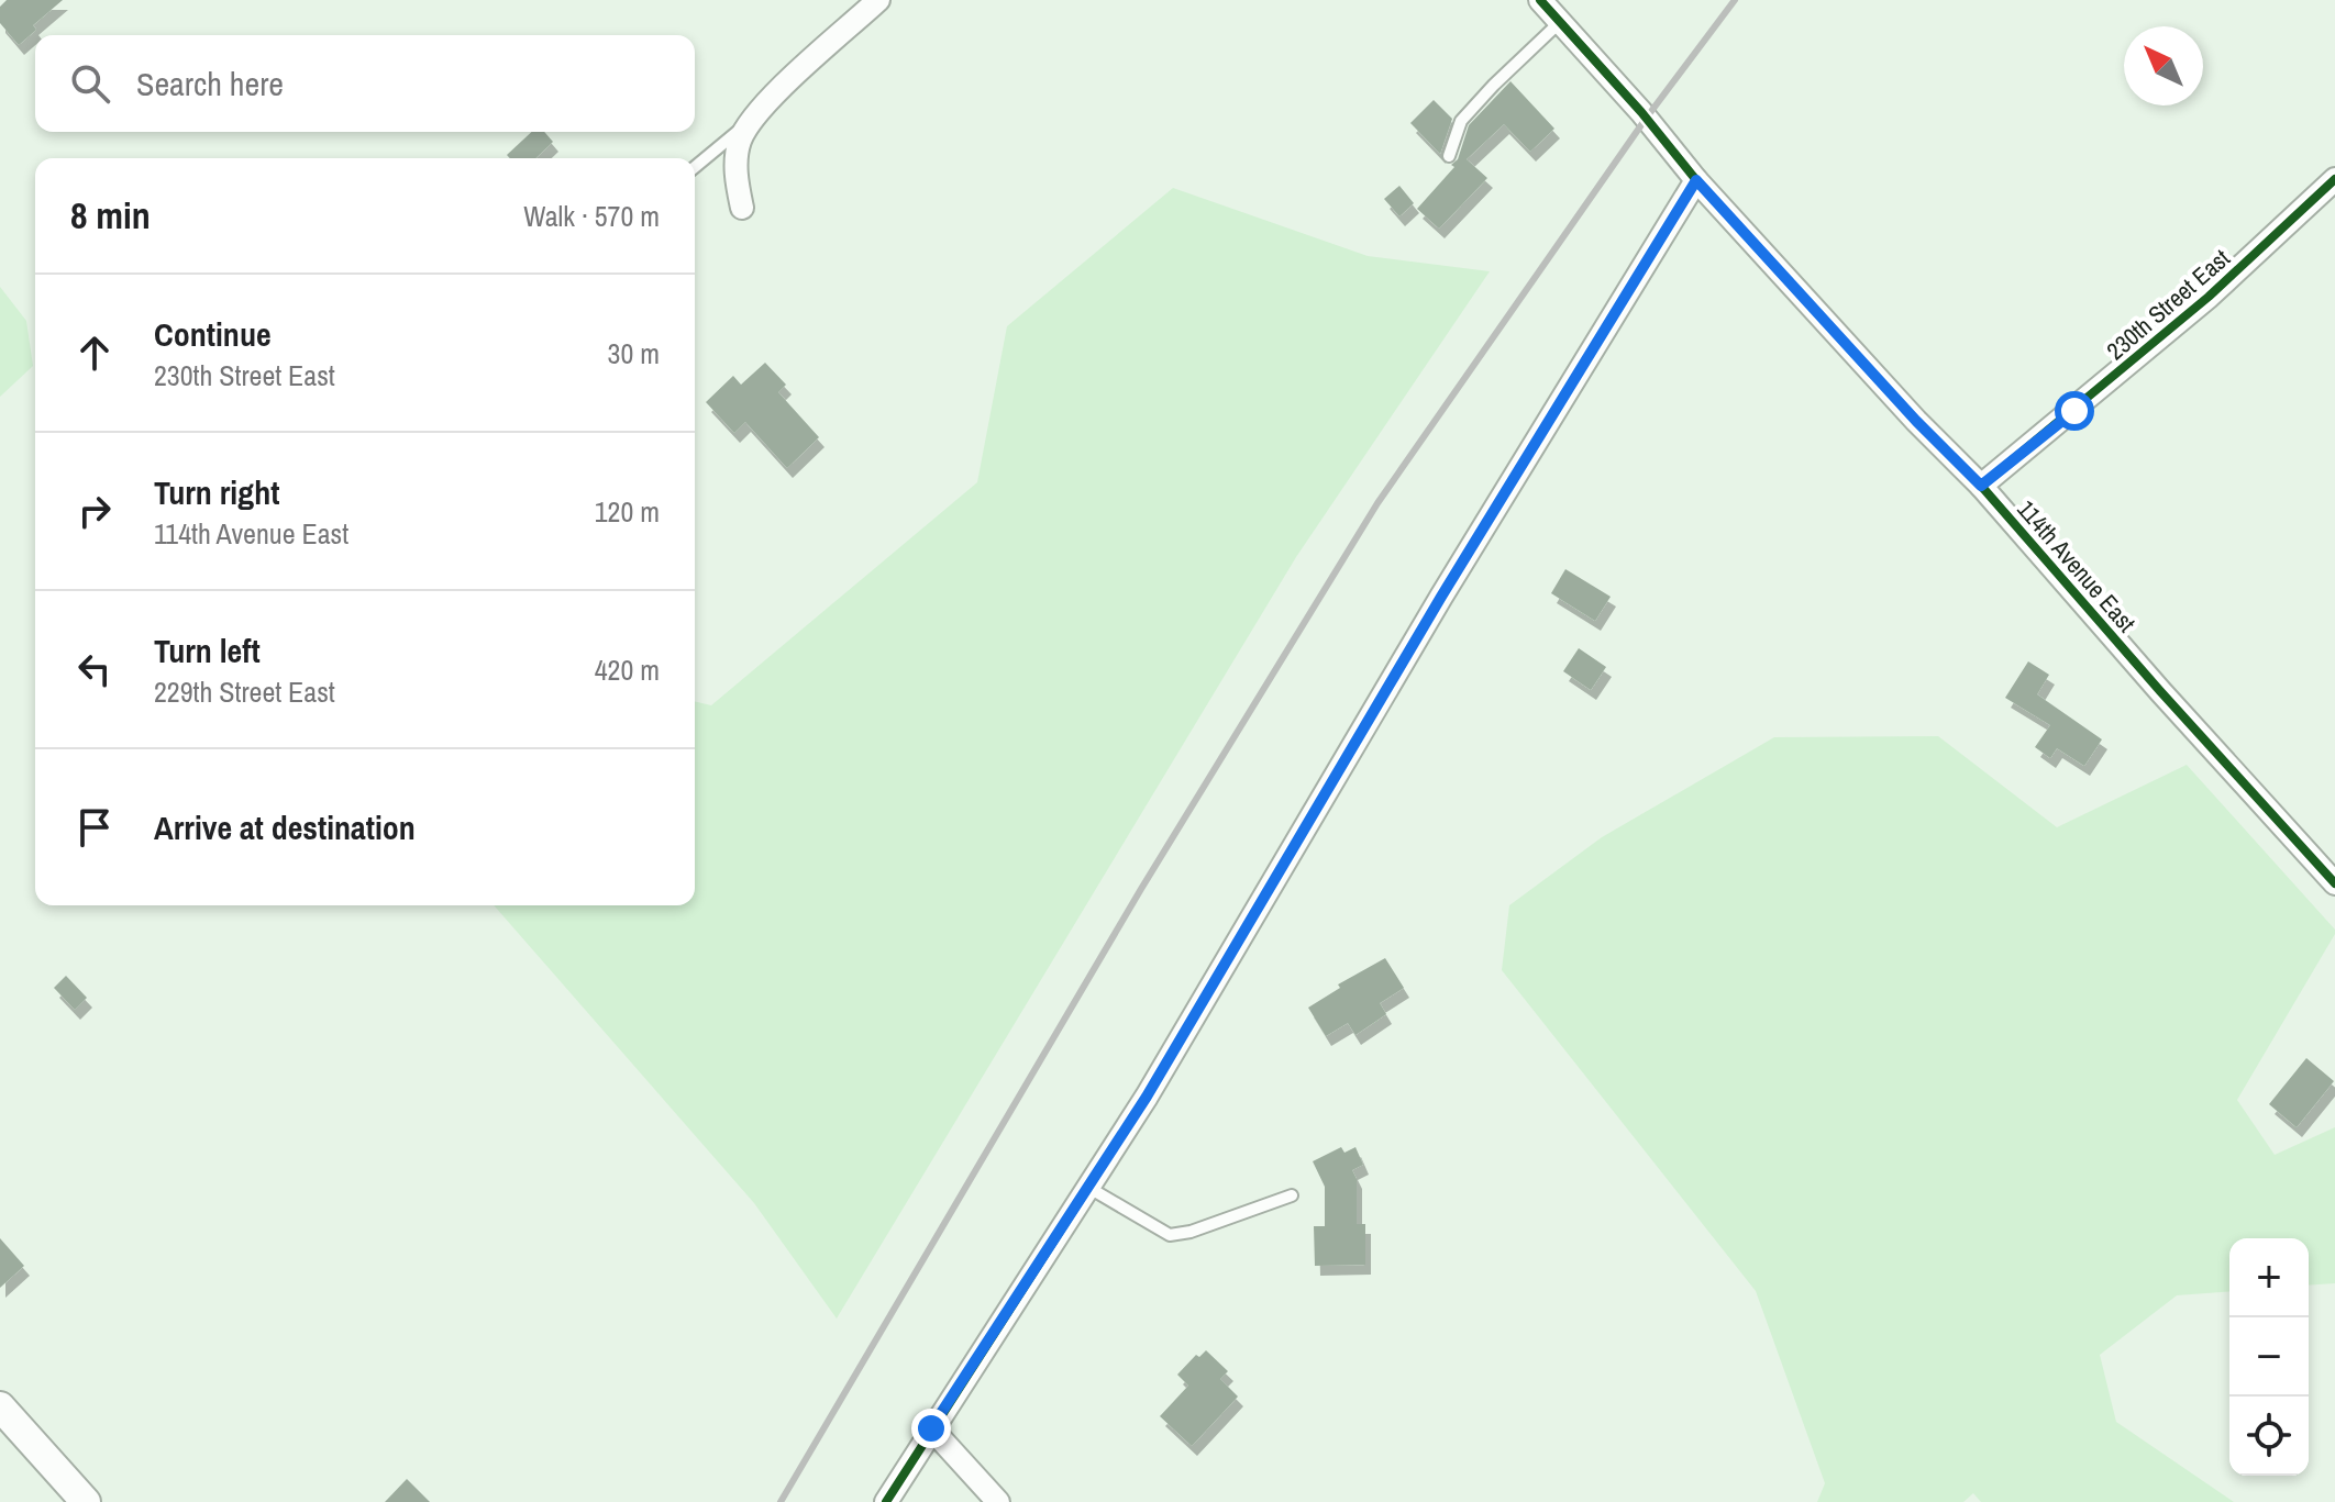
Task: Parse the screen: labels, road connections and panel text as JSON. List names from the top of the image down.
{
  "streets": {
    "street": ["230th Street East", "114th Avenue East"]
  },
  "crossings": [
    ["230th Street East", "114th Avenue East"]
  ],
  "north": "top left",
  "page": {
    "search": "Search here",
    "heading": ["8 min", "Walk · 570 m"],
    "list": [
      ["Continue", "230th Street East", "30 m"],
      ["Turn right", "114th Avenue East", "120 m"],
      ["Turn left", "229th Street East", "420 m"],
      "Arrive at destination"
    ],
    "map_buttons": ["+", "−"]
  }
}
